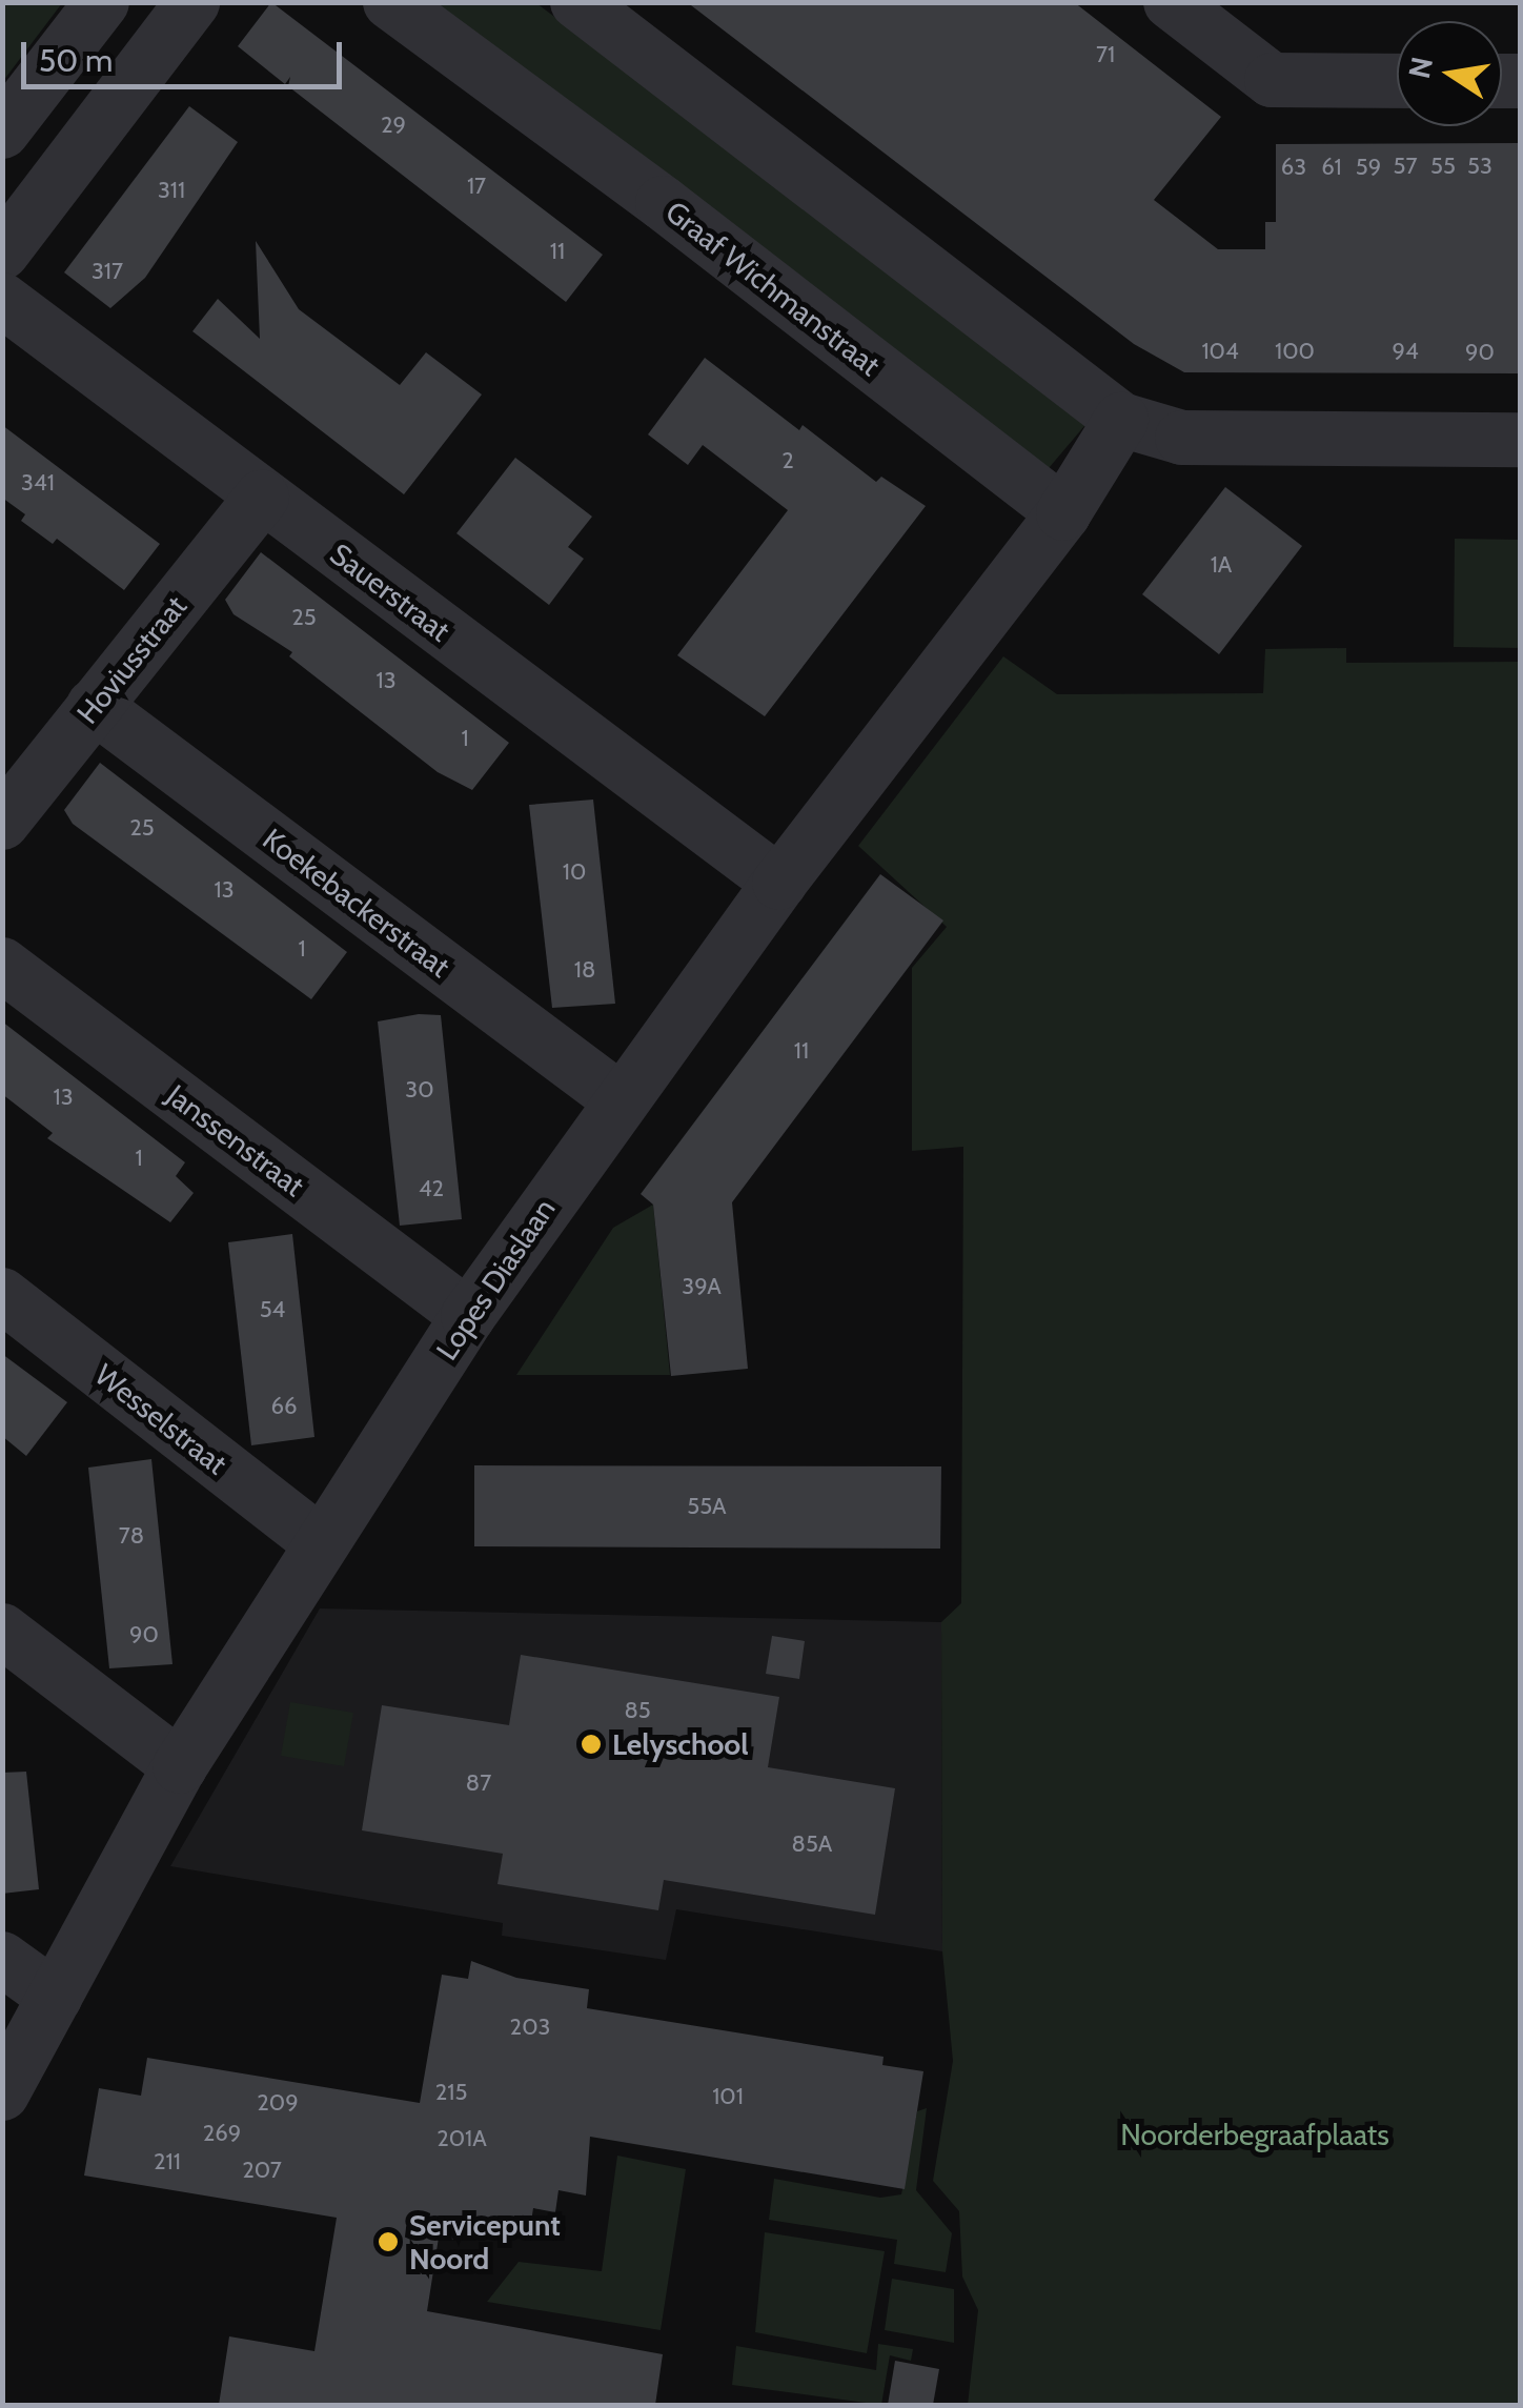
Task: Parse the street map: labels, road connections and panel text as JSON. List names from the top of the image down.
{
  "streets": {
    "street": [
      "Graaf Wichmanstraat",
      "Sauerstraat",
      "Hoviusstraat",
      "Koekebackerstraat",
      "Janssenstraat",
      "Lopes Diaslaan",
      "Wesselstraat"
    ]
  },
  "crossings": [
    ["Graaf Wichmanstraat", "Lopes Diaslaan"],
    ["Sauerstraat", "Hoviusstraat"],
    ["Sauerstraat", "Lopes Diaslaan"],
    ["Hoviusstraat", "Koekebackerstraat"],
    ["Koekebackerstraat", "Lopes Diaslaan"],
    ["Janssenstraat", "Lopes Diaslaan"],
    ["Lopes Diaslaan", "Wesselstraat"]
  ],
  "parks": ["Noorderbegraafplaats"],
  "places": ["Lelyschool", "Servicepunt Noord"],
  "house_numbers": [
    "71",
    "29",
    "57",
    "55",
    "53",
    "63",
    "61",
    "59",
    "17",
    "311",
    "11",
    "317",
    "104",
    "100",
    "94",
    "90",
    "2",
    "341",
    "1A",
    "25",
    "13",
    "1",
    "25",
    "10",
    "13",
    "1",
    "18",
    "11",
    "30",
    "13",
    "1",
    "42",
    "39A",
    "54",
    "66",
    "55A",
    "78",
    "90",
    "85",
    "87",
    "85A",
    "203",
    "215",
    "101",
    "209",
    "269",
    "201A",
    "211",
    "207"
  ],
  "scale_bar": "50 m",
  "north": "left"
}
